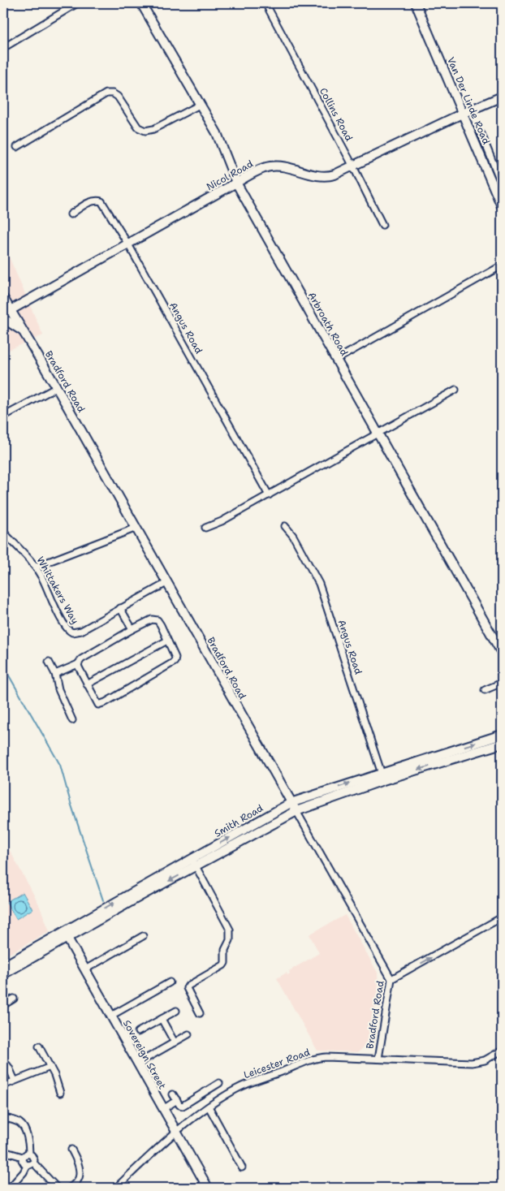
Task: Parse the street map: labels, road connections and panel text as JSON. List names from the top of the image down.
{
  "streets": {
    "main road": [
      "Van Der Linde Road",
      "Nicol Road",
      "Arbroath Road",
      "Bradford Road",
      "Smith Road",
      "Sovereign Street"
    ],
    "street": [
      "Collins Road",
      "Angus Road",
      "Whittakers Way",
      "Leicester Road"
    ]
  },
  "crossings": [
    ["Van Der Linde Road", "Nicol Road"],
    ["Collins Road", "Nicol Road"],
    ["Nicol Road", "Arbroath Road"],
    ["Nicol Road", "Angus Road"],
    ["Nicol Road", "Bradford Road"],
    ["Angus Road", "Smith Road"],
    ["Bradford Road", "Whittakers Way"],
    ["Bradford Road", "Smith Road"],
    ["Bradford Road", "Leicester Road"],
    ["Smith Road", "Sovereign Street"],
    ["Sovereign Street", "Leicester Road"]
  ]
}
